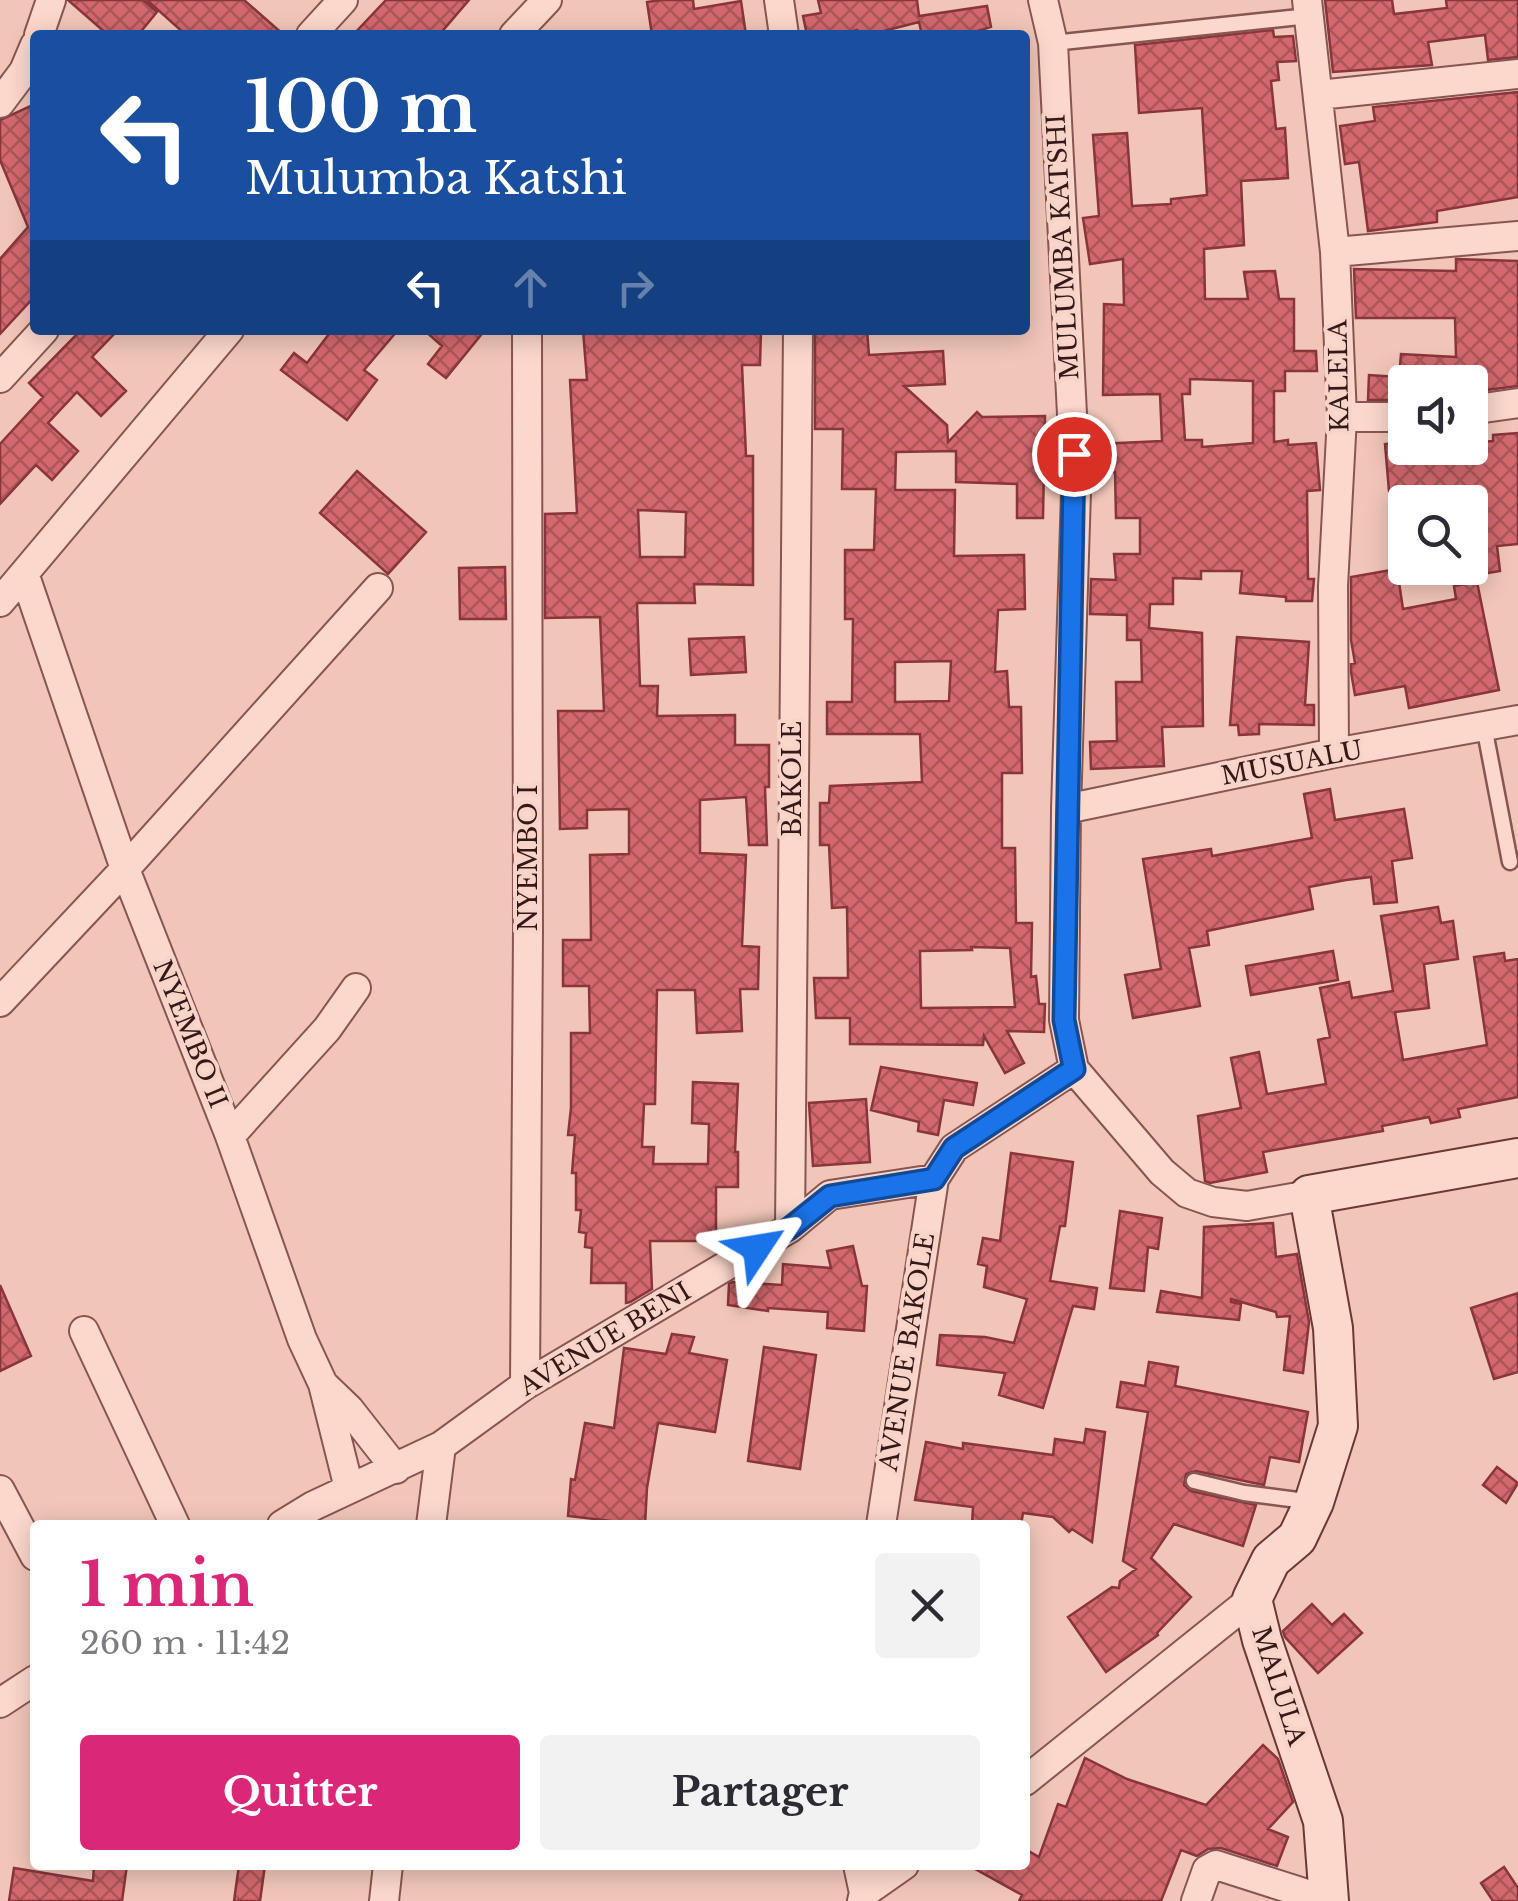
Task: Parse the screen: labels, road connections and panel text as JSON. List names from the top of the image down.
{
  "streets": {
    "street": [
      "MULUMBA KATSHI",
      "KALELA",
      "MUSUALU",
      "BAKOLE",
      "NYEMBO I",
      "NYEMBO II",
      "AVENUE BENI",
      "AVENUE BAKOLE",
      "MALULA"
    ]
  },
  "crossings": [
    ["MULUMBA KATSHI", "MUSUALU"],
    ["MULUMBA KATSHI", "MALULA"],
    ["KALELA", "MUSUALU"],
    ["BAKOLE", "AVENUE BENI"],
    ["NYEMBO I", "AVENUE BENI"],
    ["NYEMBO II", "AVENUE BENI"],
    ["AVENUE BENI", "AVENUE BAKOLE"]
  ],
  "page": {
    "turn": ["100 m", "Mulumba Katshi"],
    "heading": ["1 min", "260 m · 11:42"],
    "buttons": ["Quitter", "Partager"]
  }
}
